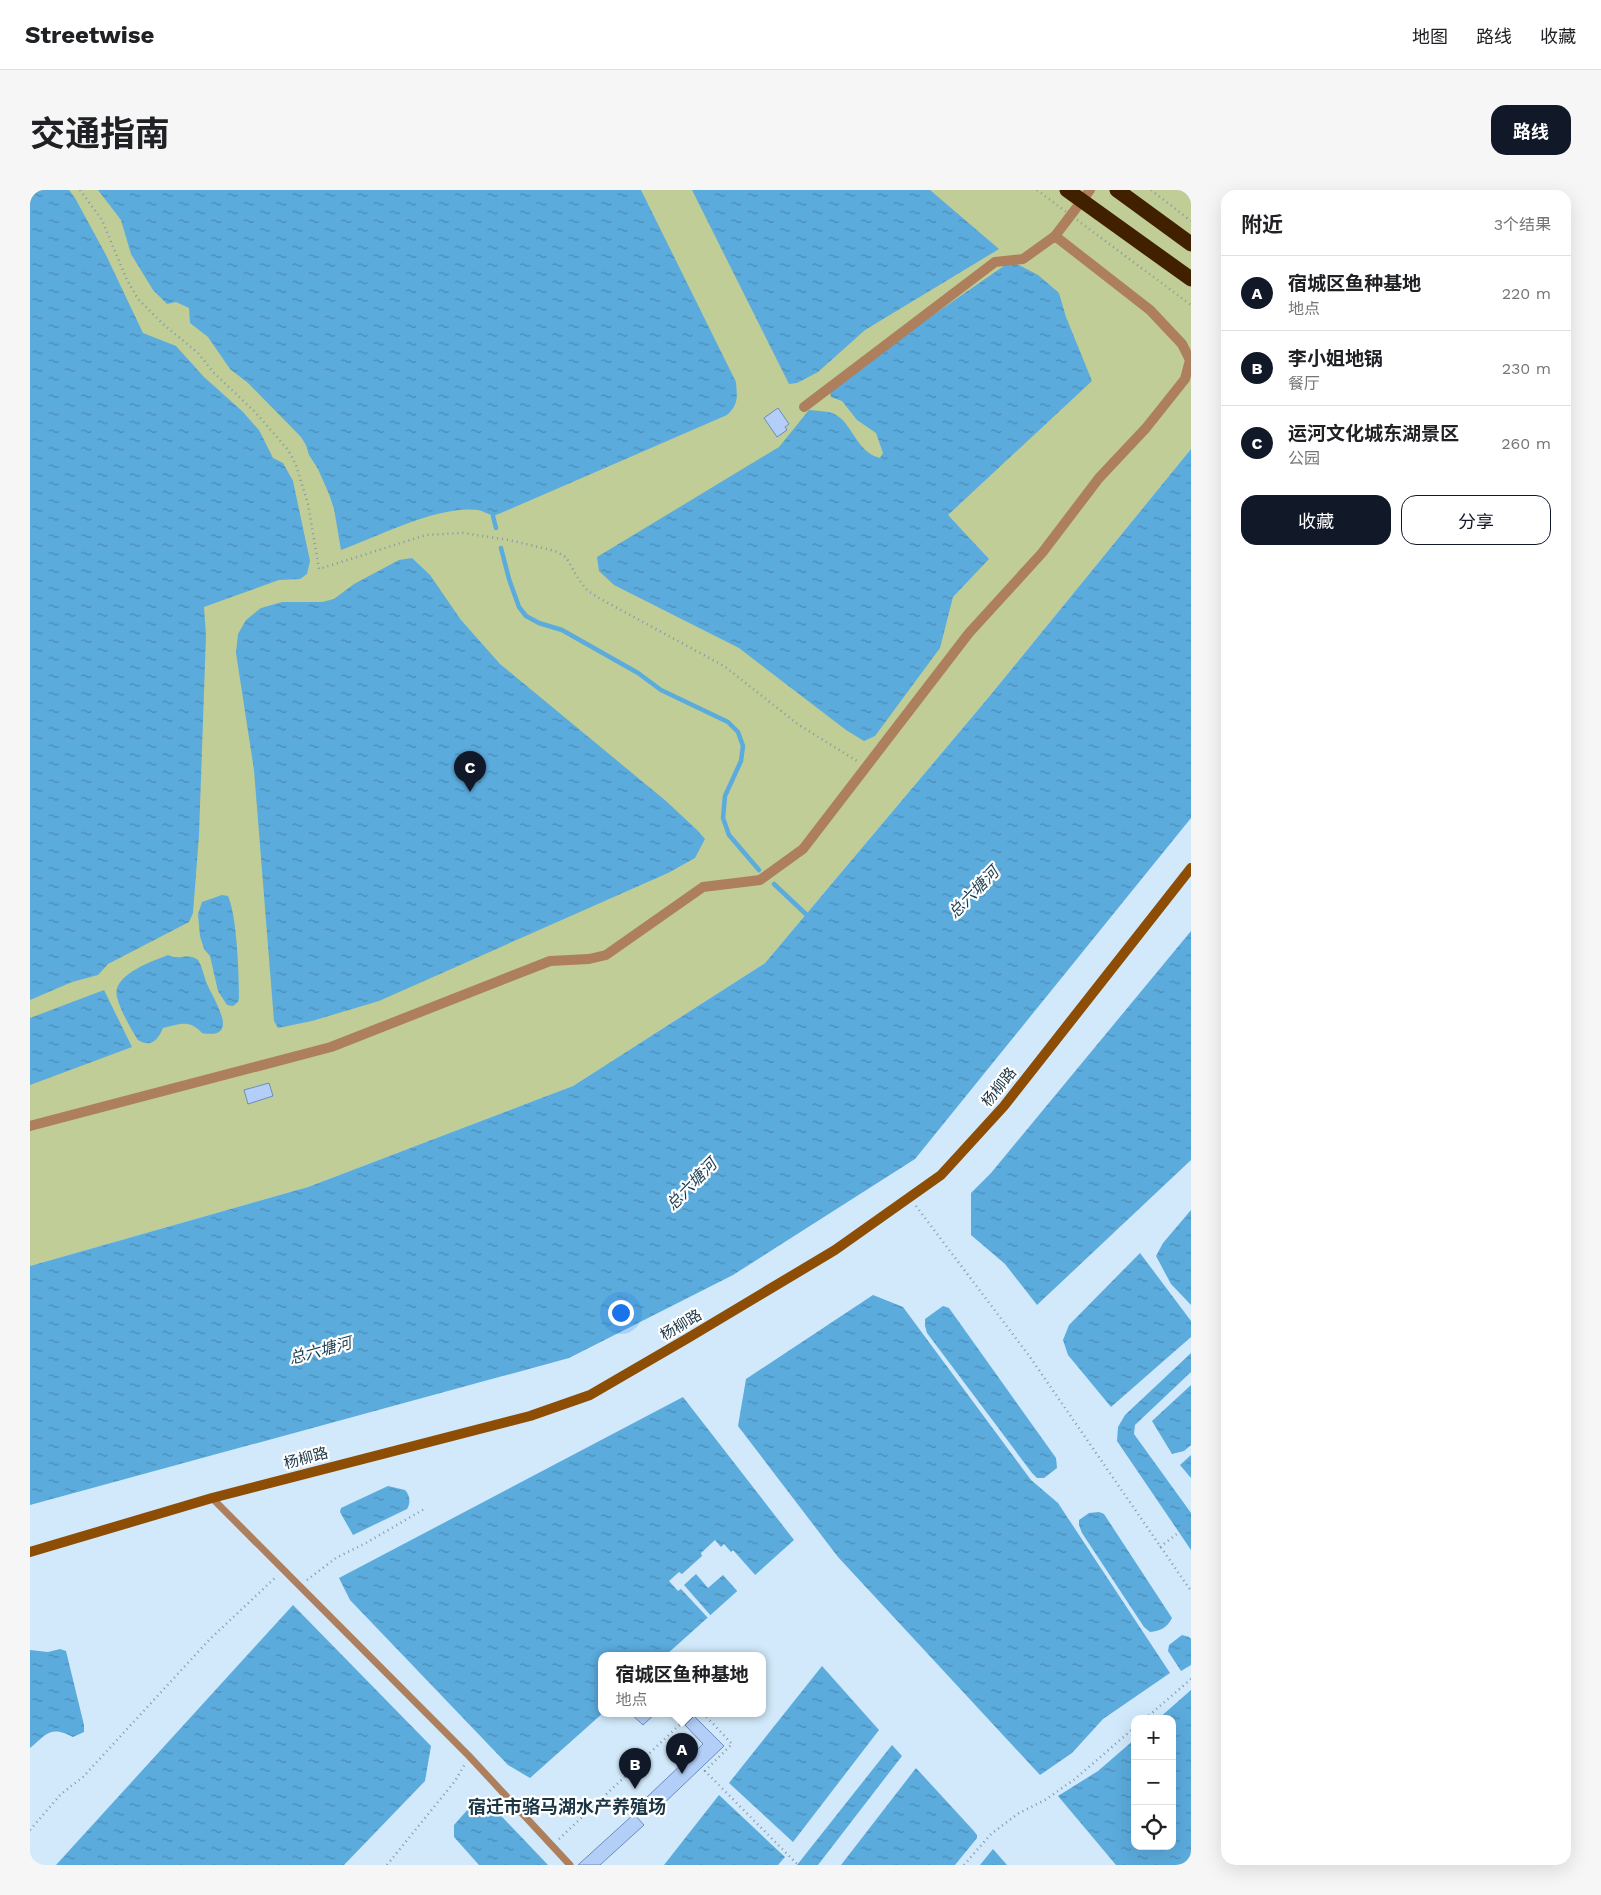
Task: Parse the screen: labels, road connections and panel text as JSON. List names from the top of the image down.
{
  "streets": {
    "street": ["杨柳路"]
  },
  "districts": ["宿迁市骆马湖水产养殖场"],
  "water": ["总六塘河"],
  "page": {
    "header": "Streetwise",
    "nav": ["地图", "路线", "收藏"],
    "title": "交通指南",
    "buttons": [
      "路线",
      ["收藏", "分享"]
    ],
    "heading": ["附近", "3个结果"],
    "list": [
      {
        "mark": "A",
        "name": "宿城区鱼种基地",
        "note": "地点",
        "value": "220 m"
      },
      {
        "mark": "B",
        "name": "李小姐地锅",
        "note": "餐厅",
        "value": "230 m"
      },
      {
        "mark": "C",
        "name": "运河文化城东湖景区",
        "note": "公园",
        "value": "260 m"
      }
    ],
    "pins": ["C", "A", "B"],
    "popup": ["宿城区鱼种基地", "地点"],
    "map_buttons": ["+", "−"]
  }
}
